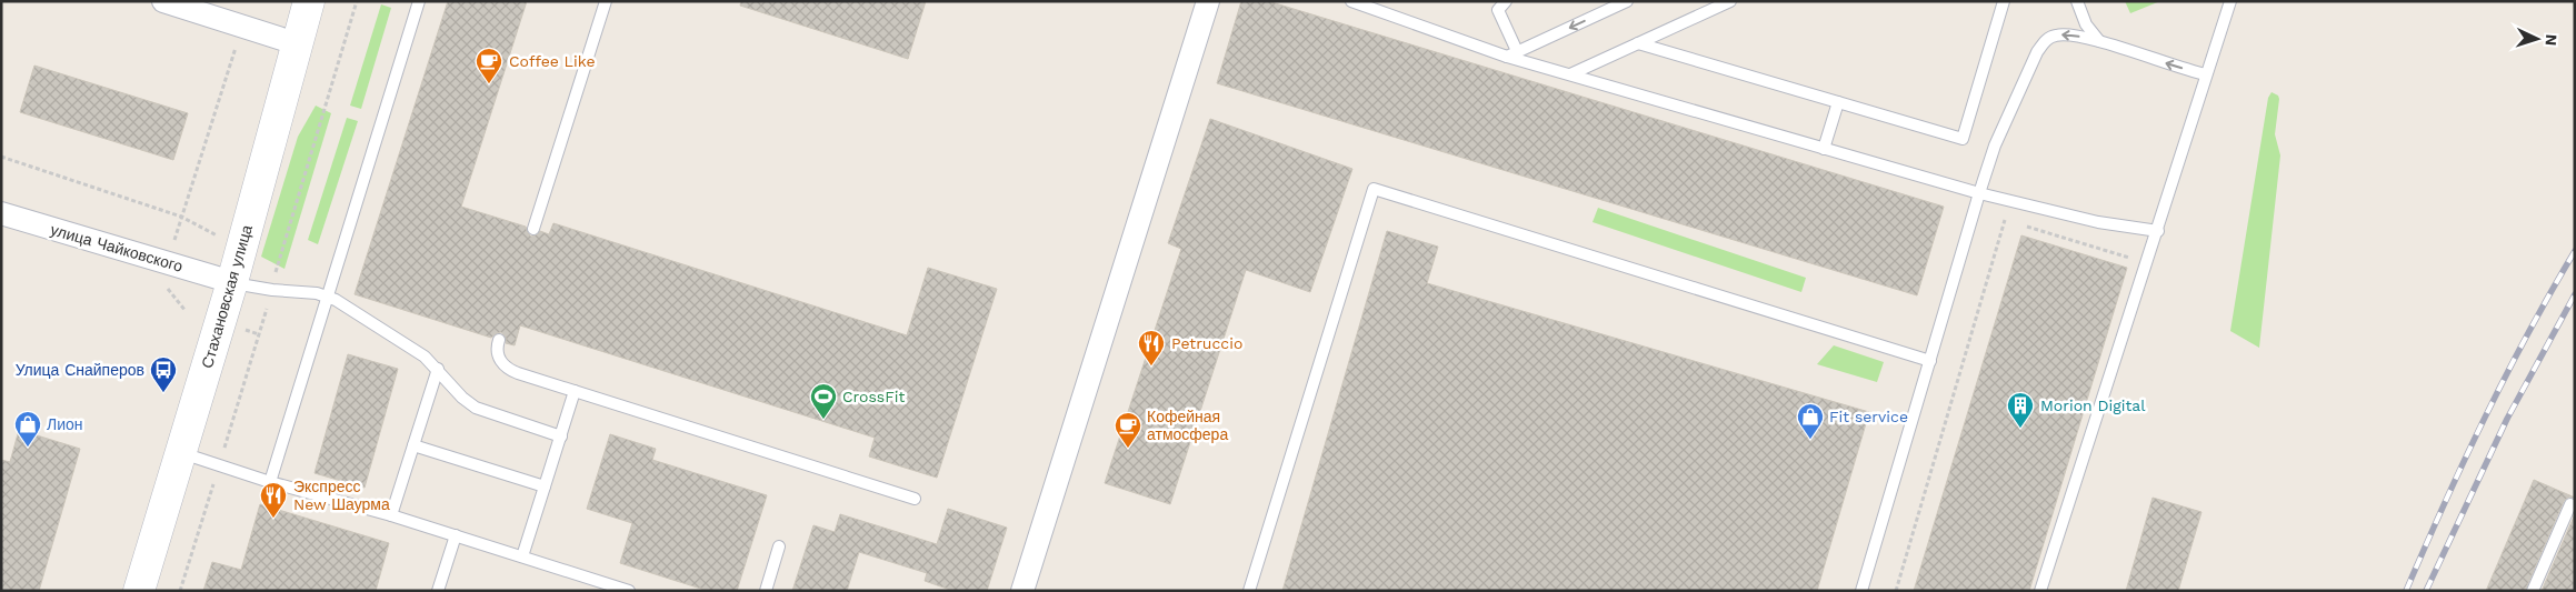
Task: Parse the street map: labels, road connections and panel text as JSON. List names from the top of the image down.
{
  "streets": {
    "main road": ["Стахановская улица"],
    "street": ["улица Чайковского"]
  },
  "crossings": [
    ["улица Чайковского", "Стахановская улица"]
  ],
  "places": {
    "cafe": ["Coffee Like", "Кофейная атмосфера"],
    "restaurant": ["Petruccio", "Экспресс New Шаурма"],
    "bus stop": ["Улица Снайперов"],
    "sports": ["CrossFit"],
    "building": ["Morion Digital"],
    "shop": ["Fit service", "Лион"]
  },
  "north": "right"
}
